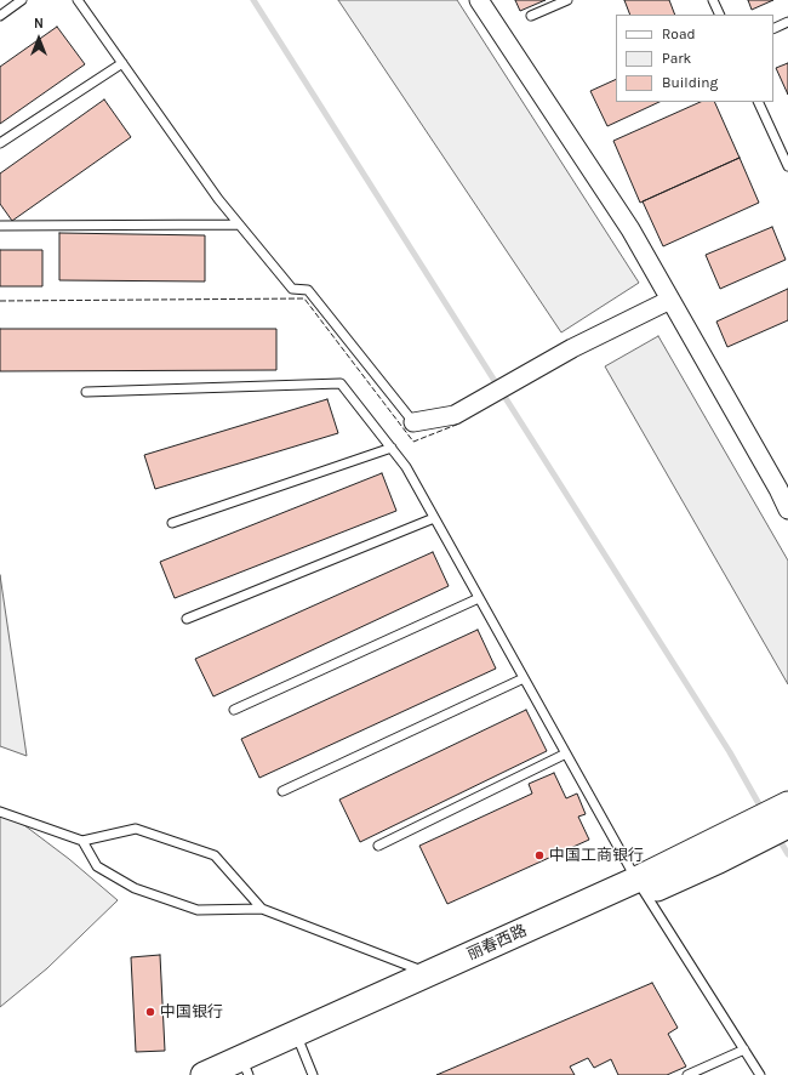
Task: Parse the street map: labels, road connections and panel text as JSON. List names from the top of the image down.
{
  "streets": {
    "main road": ["丽春西路"]
  },
  "places": ["中国工商银行", "中国银行"],
  "legend": ["Road", "Park", "Building"],
  "north": "top"
}
